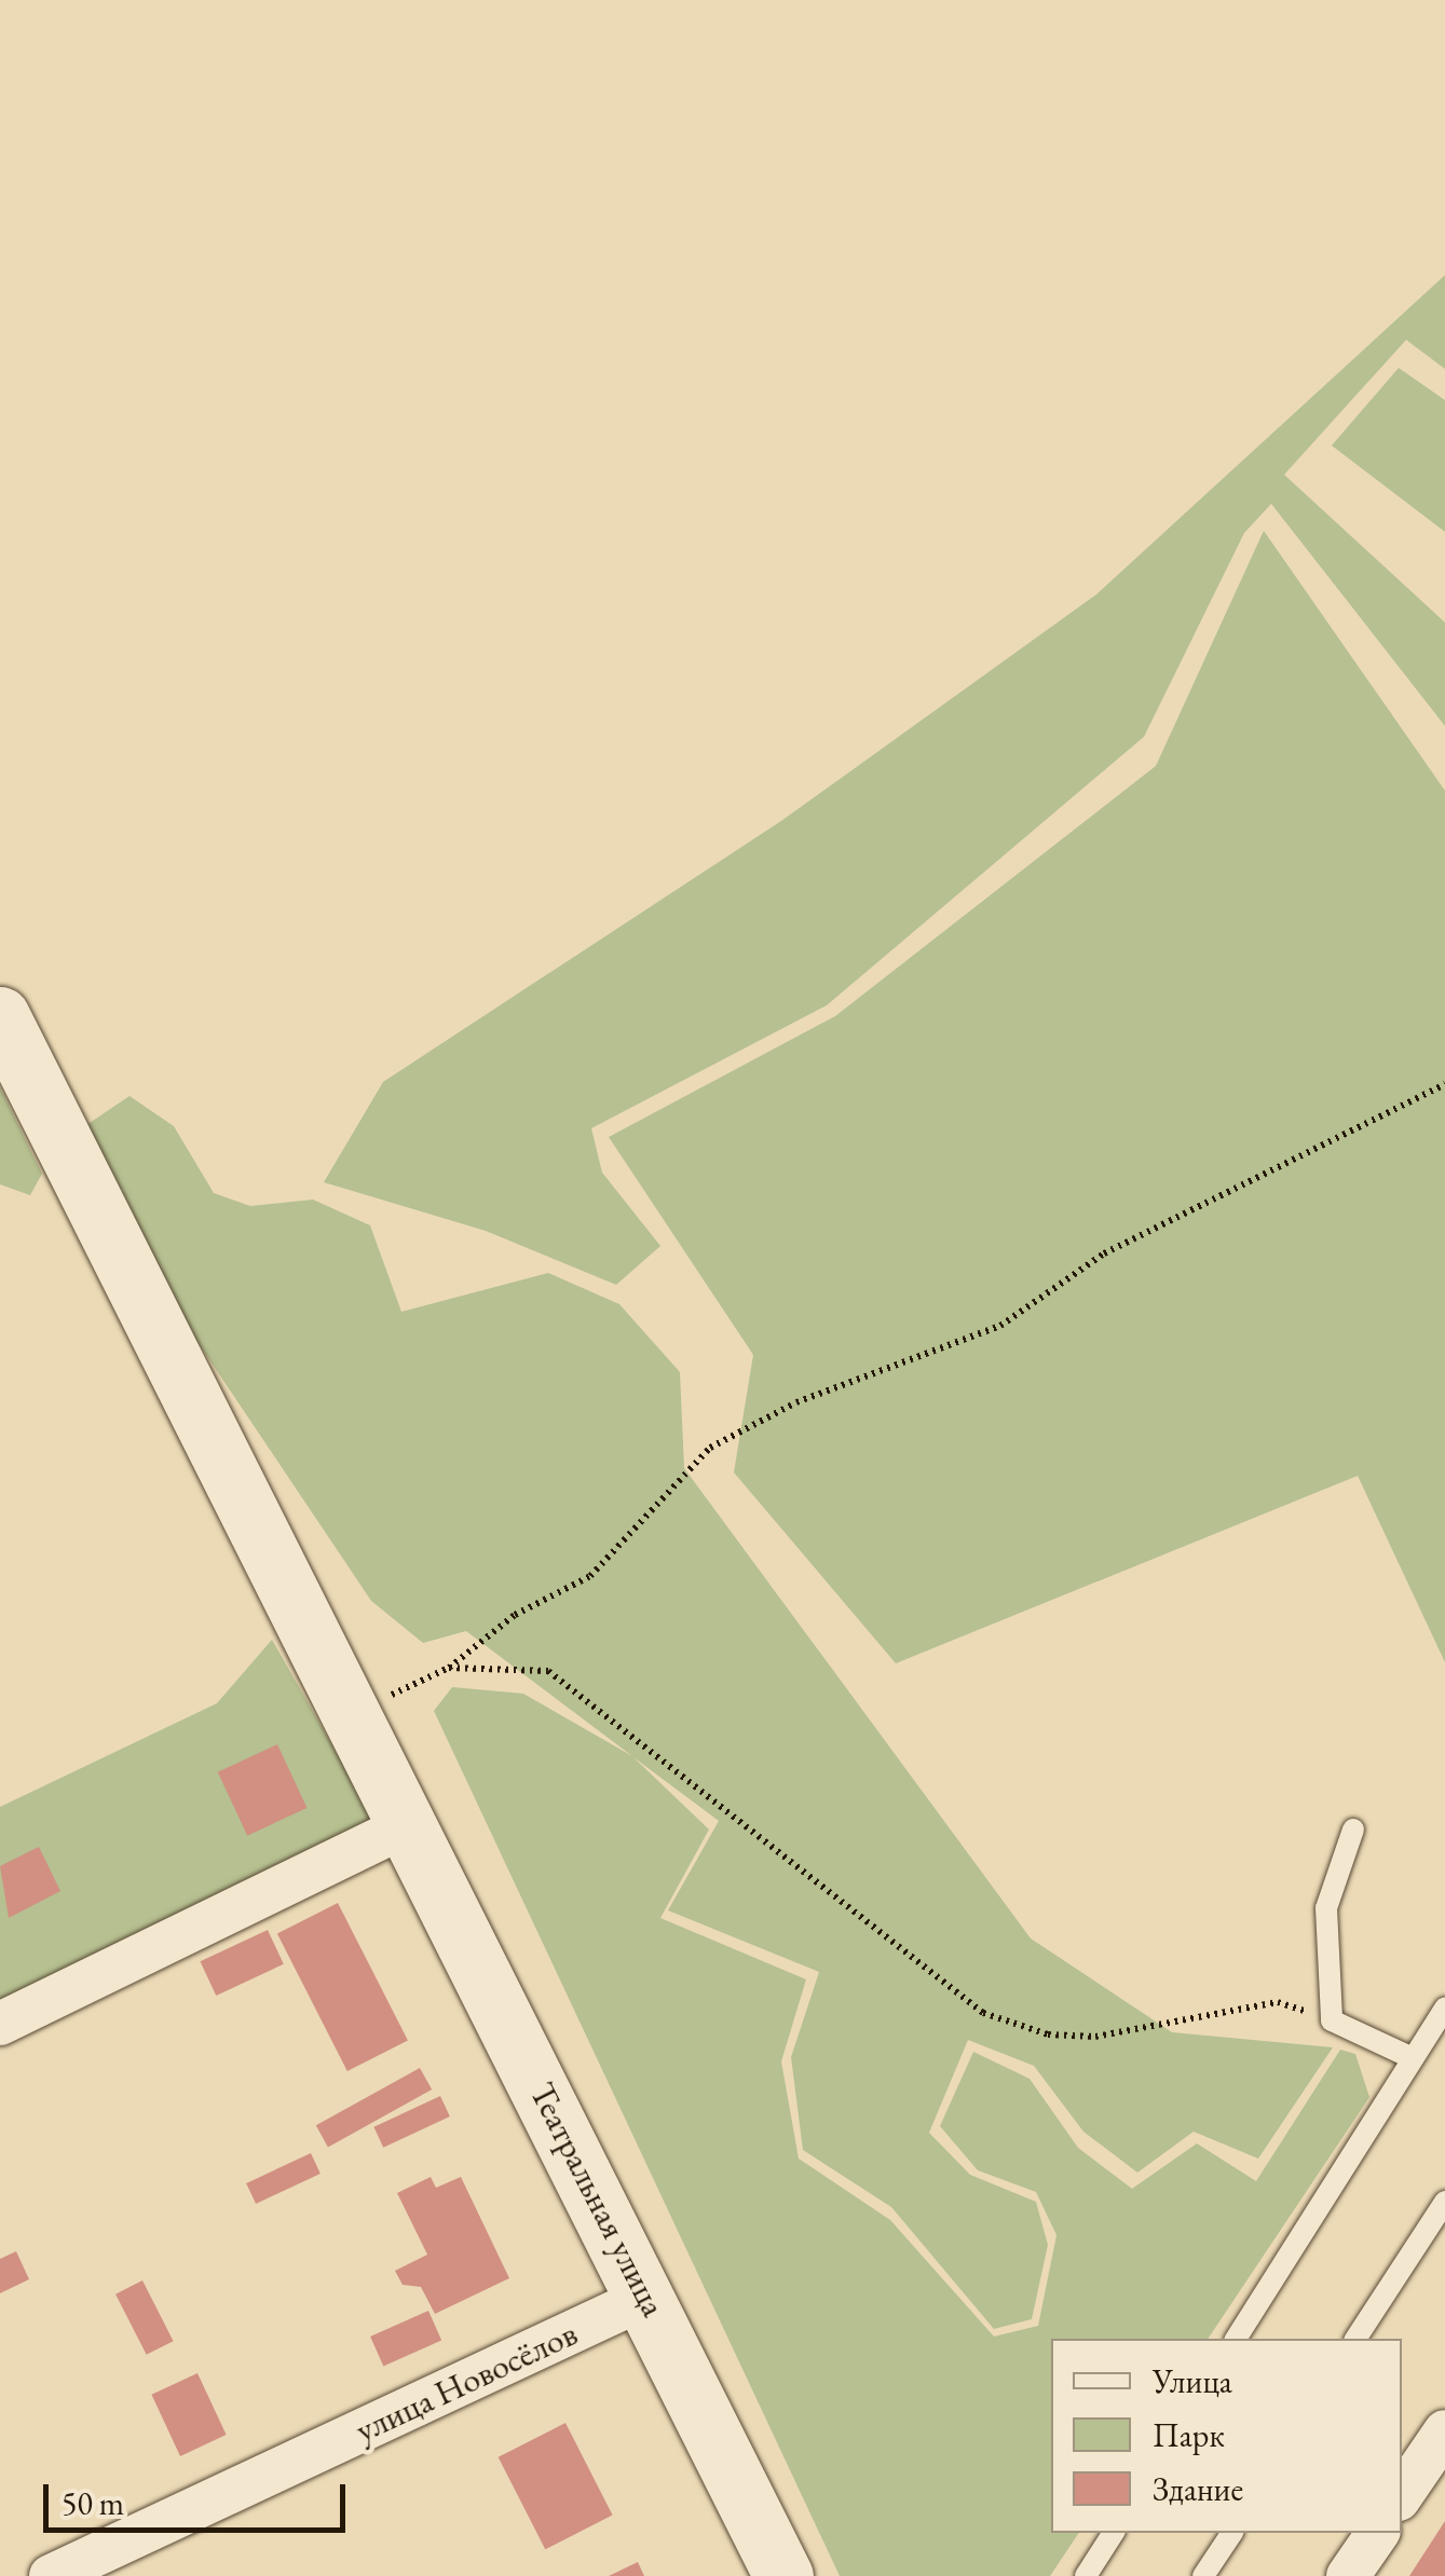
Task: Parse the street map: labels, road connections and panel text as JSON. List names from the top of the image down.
{
  "streets": {
    "main road": ["Театральная улица"],
    "street": ["улица Новосёлов"]
  },
  "crossings": [
    ["Театральная улица", "улица Новосёлов"]
  ],
  "legend": ["Улица", "Парк", "Здание"],
  "scale_bar": "50 m"
}
